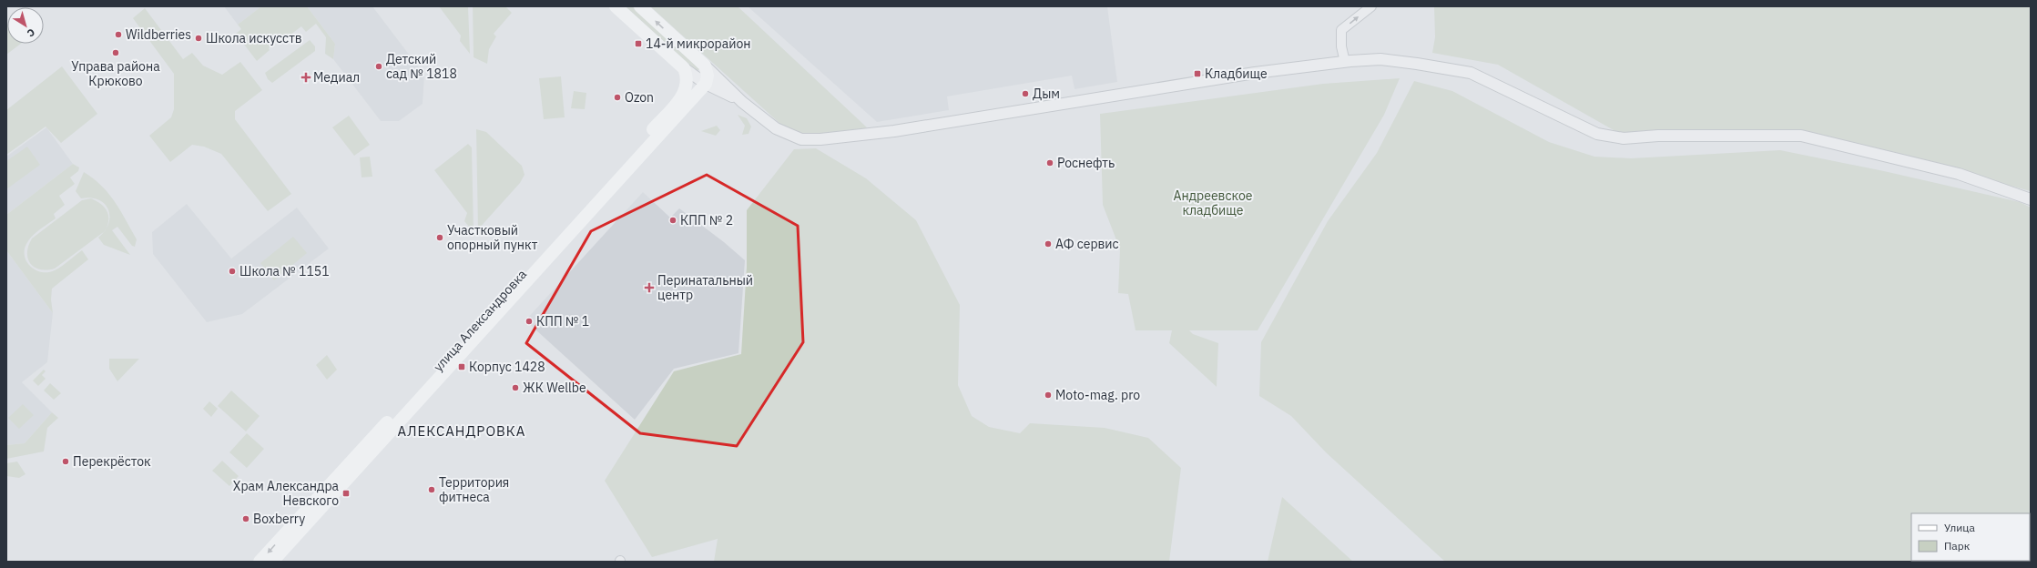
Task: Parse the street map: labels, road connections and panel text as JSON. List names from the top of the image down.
{
  "streets": {
    "main road": ["улица Александровка"]
  },
  "districts": ["АЛЕКСАНДРОВКА"],
  "parks": ["Андреевское кладбище"],
  "places": {
    "other": [
      "Wildberries",
      "Школа искусств",
      "Управа района Крюково",
      "Детский сад № 1818",
      "Дым",
      "Ozon",
      "Роснефть",
      "КПП № 2",
      "Участковый опорный пункт",
      "АФ сервис",
      "Школа № 1151",
      "КПП № 1",
      "ЖК Wellbe",
      "Moto-mag. pro",
      "Перекрёсток",
      "Территория фитнеса",
      "Boxberry"
    ],
    "transit": [
      "14-й микрорайон",
      "Кладбище",
      "Корпус 1428",
      "Храм Александра Невского"
    ],
    "health": ["Медиал", "Перинатальный центр"]
  },
  "legend": ["Улица", "Парк"],
  "north": "bottom right"
}
